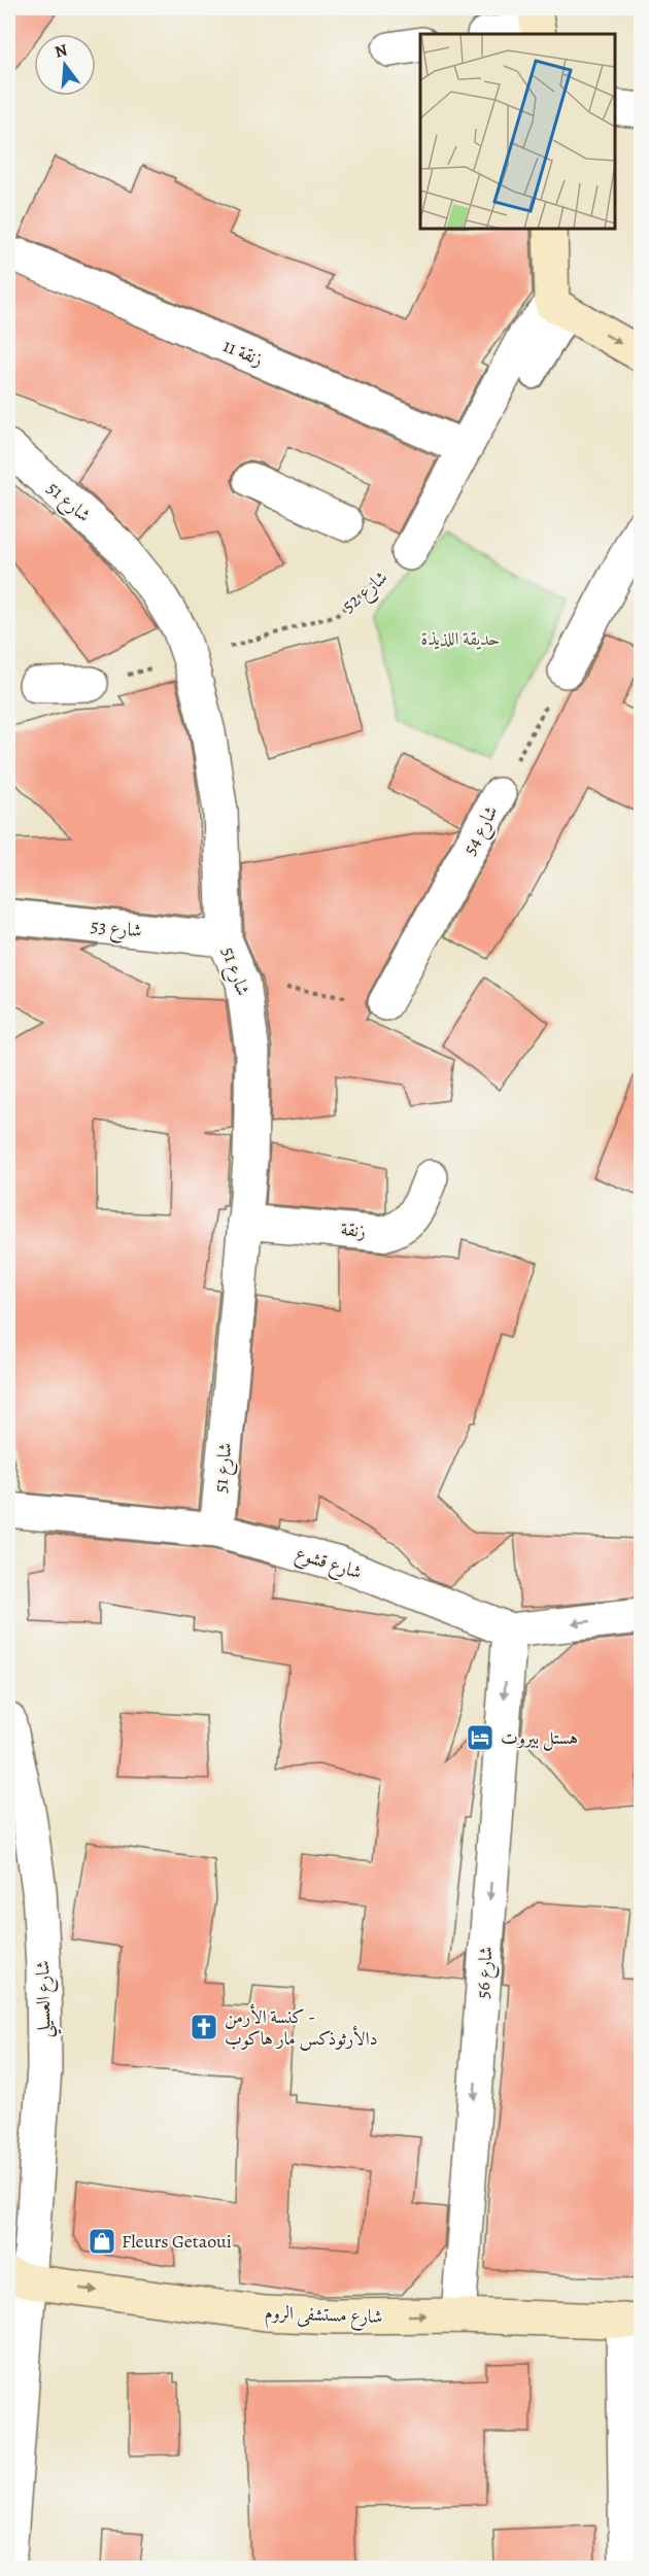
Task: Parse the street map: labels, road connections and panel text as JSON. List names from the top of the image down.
{
  "streets": {
    "street": [
      "زنقة 11",
      "شارع 51",
      "شارع 54",
      "شارع 53",
      "زنقة",
      "شارع قشوع",
      "شارع 56",
      "شارع العسيلي",
      "شارع مستشفى الروم"
    ],
    "path": ["شارع 52"]
  },
  "crossings": [
    ["شارع 51", "شارع 52"],
    ["شارع 51", "شارع 53"],
    ["شارع 51", "زنقة"],
    ["شارع 51", "شارع قشوع"],
    ["شارع قشوع", "شارع 56"],
    ["شارع 56", "شارع مستشفى الروم"],
    ["شارع العسيلي", "شارع مستشفى الروم"]
  ],
  "one_way": ["شارع 56", "شارع مستشفى الروم"],
  "parks": ["حديقة اللذيذة"],
  "places": {
    "hotel": ["هستل بيروت"],
    "church": ["كنسة الأرمن - دالأرثوذكس مار هاكوب"],
    "shop": ["Fleurs Getaoui"]
  },
  "north": "top"
}
